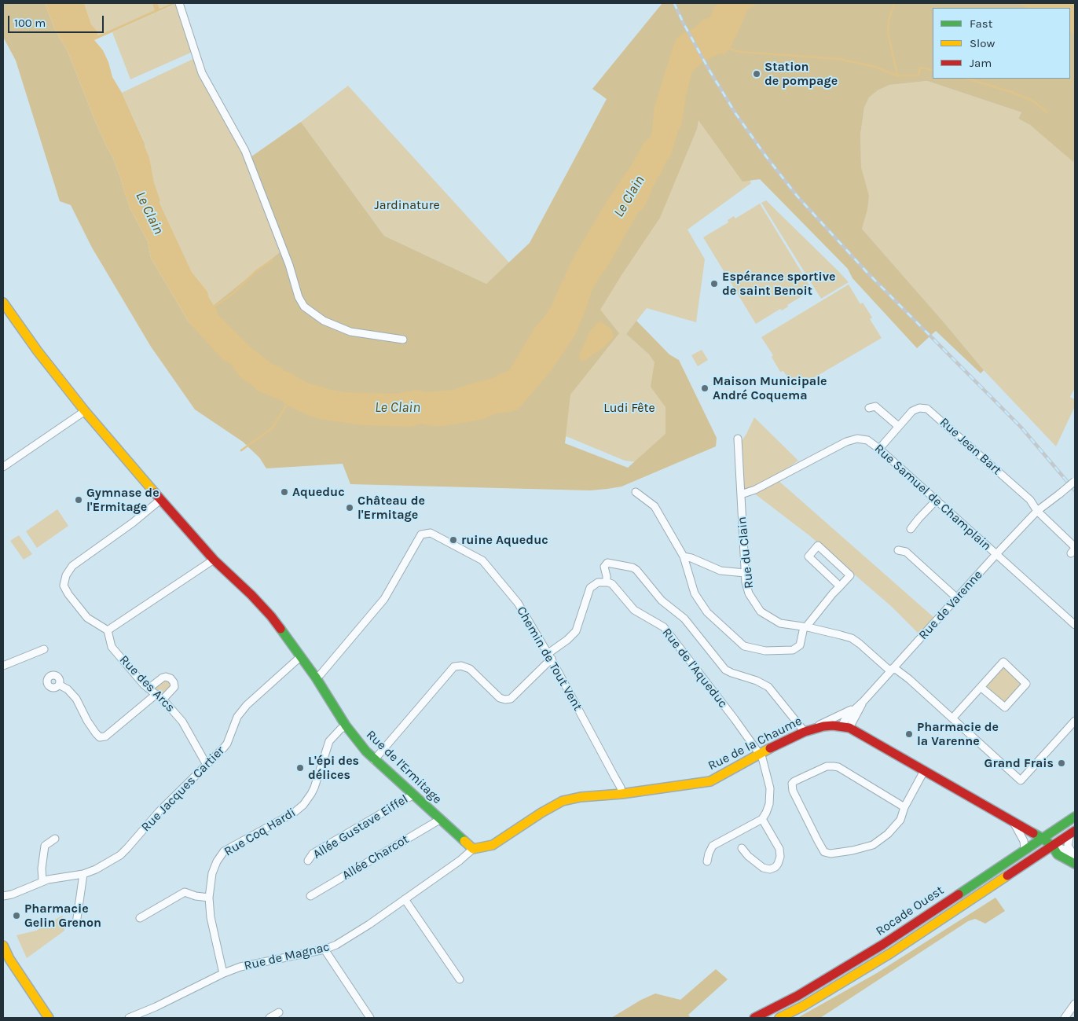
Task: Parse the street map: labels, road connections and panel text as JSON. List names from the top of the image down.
{
  "streets": {
    "street": [
      "Rue Jean Bart",
      "Rue Samuel de Champlain",
      "Rue du Clain",
      "Rue de Varenne",
      "Chemin de Tout Vent",
      "Rue de l'Aqueduc",
      "Rue des Arcs",
      "Rue de la Chaume",
      "Rue de l'Ermitage",
      "Rue Jacques Cartier",
      "Allée Gustave Eiffel",
      "Rue Coq Hardi",
      "Allée Charcot",
      "Rocade Ouest",
      "Rue de Magnac"
    ]
  },
  "crossings": [
    ["Rue Jean Bart", "Rue Samuel de Champlain"],
    ["Rue Jean Bart", "Rue de Varenne"],
    ["Rue Samuel de Champlain", "Rue du Clain"],
    ["Rue Samuel de Champlain", "Rue de Varenne"],
    ["Rue du Clain", "Rue de Varenne"],
    ["Rue de Varenne", "Rue de la Chaume"],
    ["Chemin de Tout Vent", "Rue de la Chaume"],
    ["Chemin de Tout Vent", "Rue de l'Ermitage"],
    ["Rue de l'Aqueduc", "Rue de la Chaume"],
    ["Rue des Arcs", "Rue Jacques Cartier"],
    ["Rue de la Chaume", "Rue de l'Ermitage"],
    ["Rue de la Chaume", "Rue de Magnac"],
    ["Rue de l'Ermitage", "Rue Jacques Cartier"],
    ["Rue de l'Ermitage", "Allée Gustave Eiffel"],
    ["Rue de l'Ermitage", "Rue Coq Hardi"],
    ["Rue de l'Ermitage", "Allée Charcot"],
    ["Rue de l'Ermitage", "Rue de Magnac"],
    ["Rue Coq Hardi", "Rue de Magnac"]
  ],
  "water": ["Le Clain"],
  "parks": ["Jardinature", "Ludi Fête"],
  "places": [
    "Station de pompage",
    "Espérance sportive de saint Benoit",
    "Maison Municipale André Coquema",
    "Aqueduc",
    "Gymnase de l'Ermitage",
    "Château de l'Ermitage",
    "ruine Aqueduc",
    "Pharmacie de la Varenne",
    "Grand Frais",
    "L'épi des délices",
    "Pharmacie Gelin Grenon"
  ],
  "legend": ["Fast", "Slow", "Jam"],
  "scale_bar": "100 m"
}
